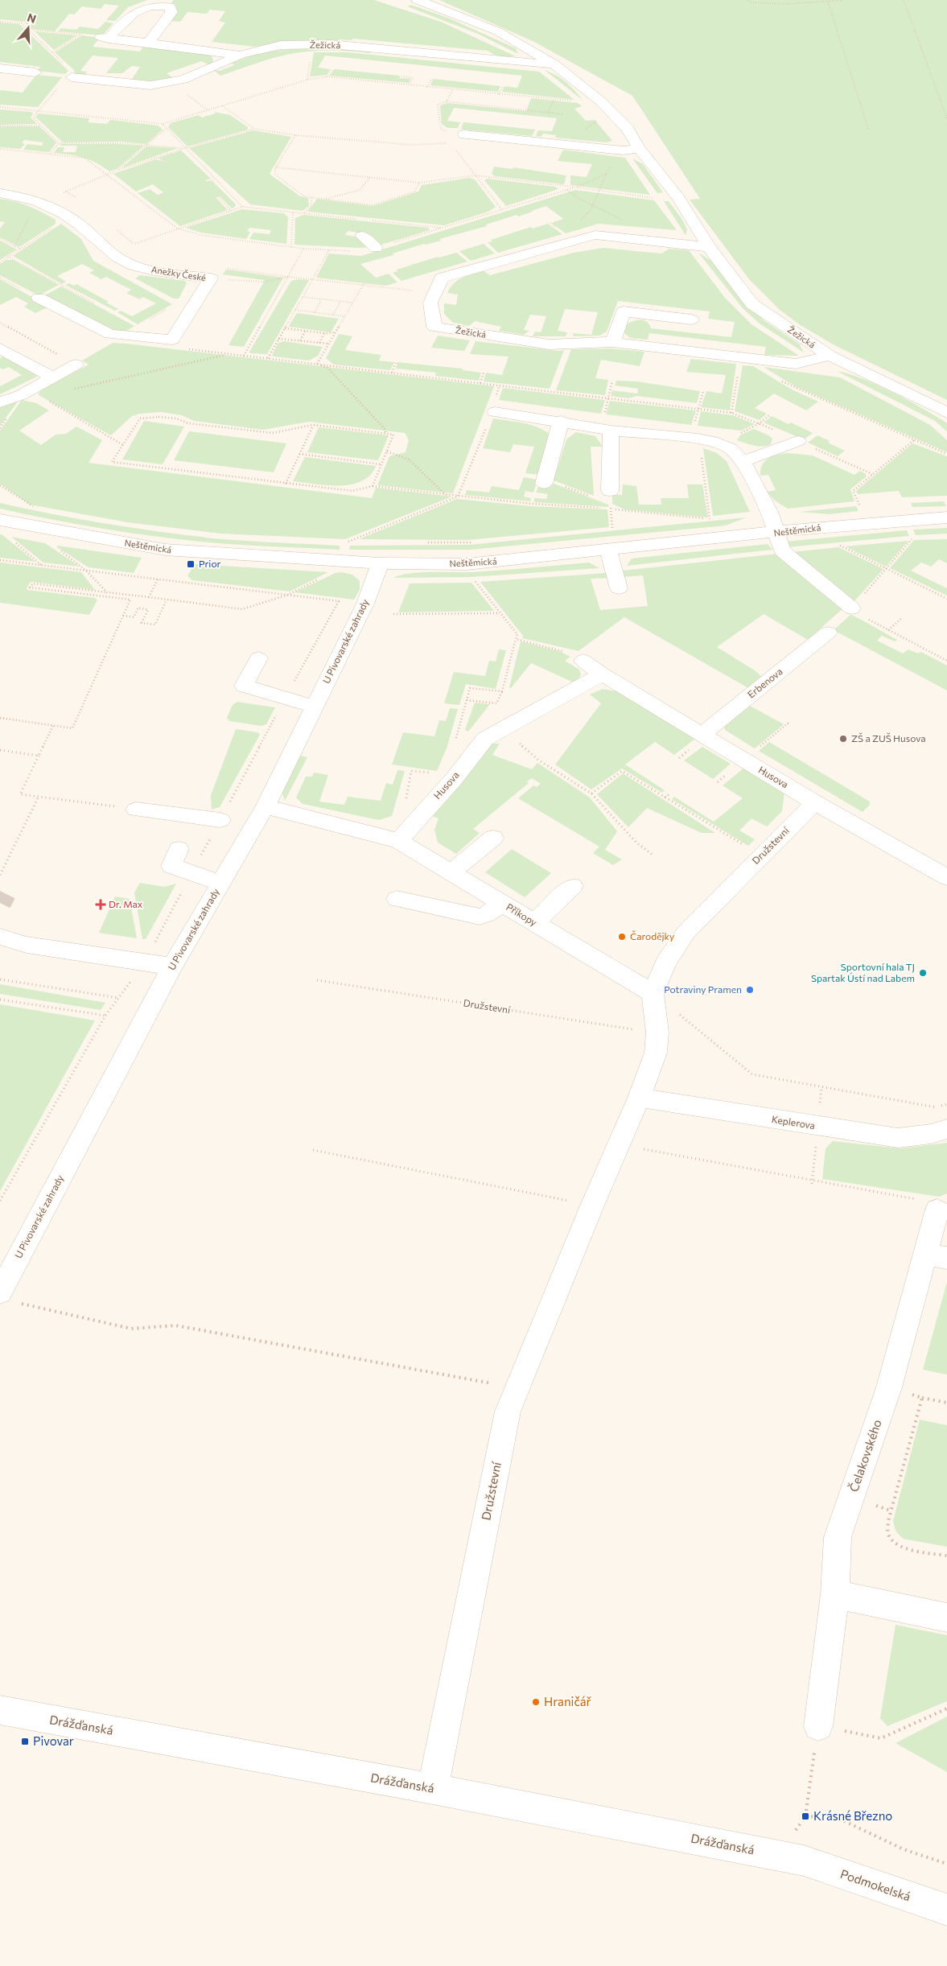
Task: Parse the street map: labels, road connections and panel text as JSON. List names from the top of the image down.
{
  "streets": {
    "street": [
      "Žežická",
      "Anežky České",
      "Neštěmická",
      "U Pivovarské zahrady",
      "Erbenova",
      "Husova",
      "Družstevní",
      "Příkopy",
      "Keplerova",
      "Čelakovského",
      "Drážďanská",
      "Podmokelská"
    ]
  },
  "crossings": [
    ["Neštěmická", "U Pivovarské zahrady"],
    ["U Pivovarské zahrady", "Příkopy"],
    ["Erbenova", "Husova"],
    ["Husova", "Družstevní"],
    ["Husova", "Příkopy"],
    ["Družstevní", "Příkopy"],
    ["Družstevní", "Keplerova"],
    ["Družstevní", "Drážďanská"],
    ["Drážďanská", "Podmokelská"]
  ],
  "places": {
    "transit": ["Prior", "Pivovar", "Krásné Březno"],
    "other": [
      "ZŠ a ZUŠ Husova",
      "Čarodějky",
      "Sportovní hala TJ Spartak Ústí nad Labem",
      "Potraviny Pramen",
      "Hraničář"
    ],
    "health": ["Dr. Max"]
  },
  "north": "top"
}
